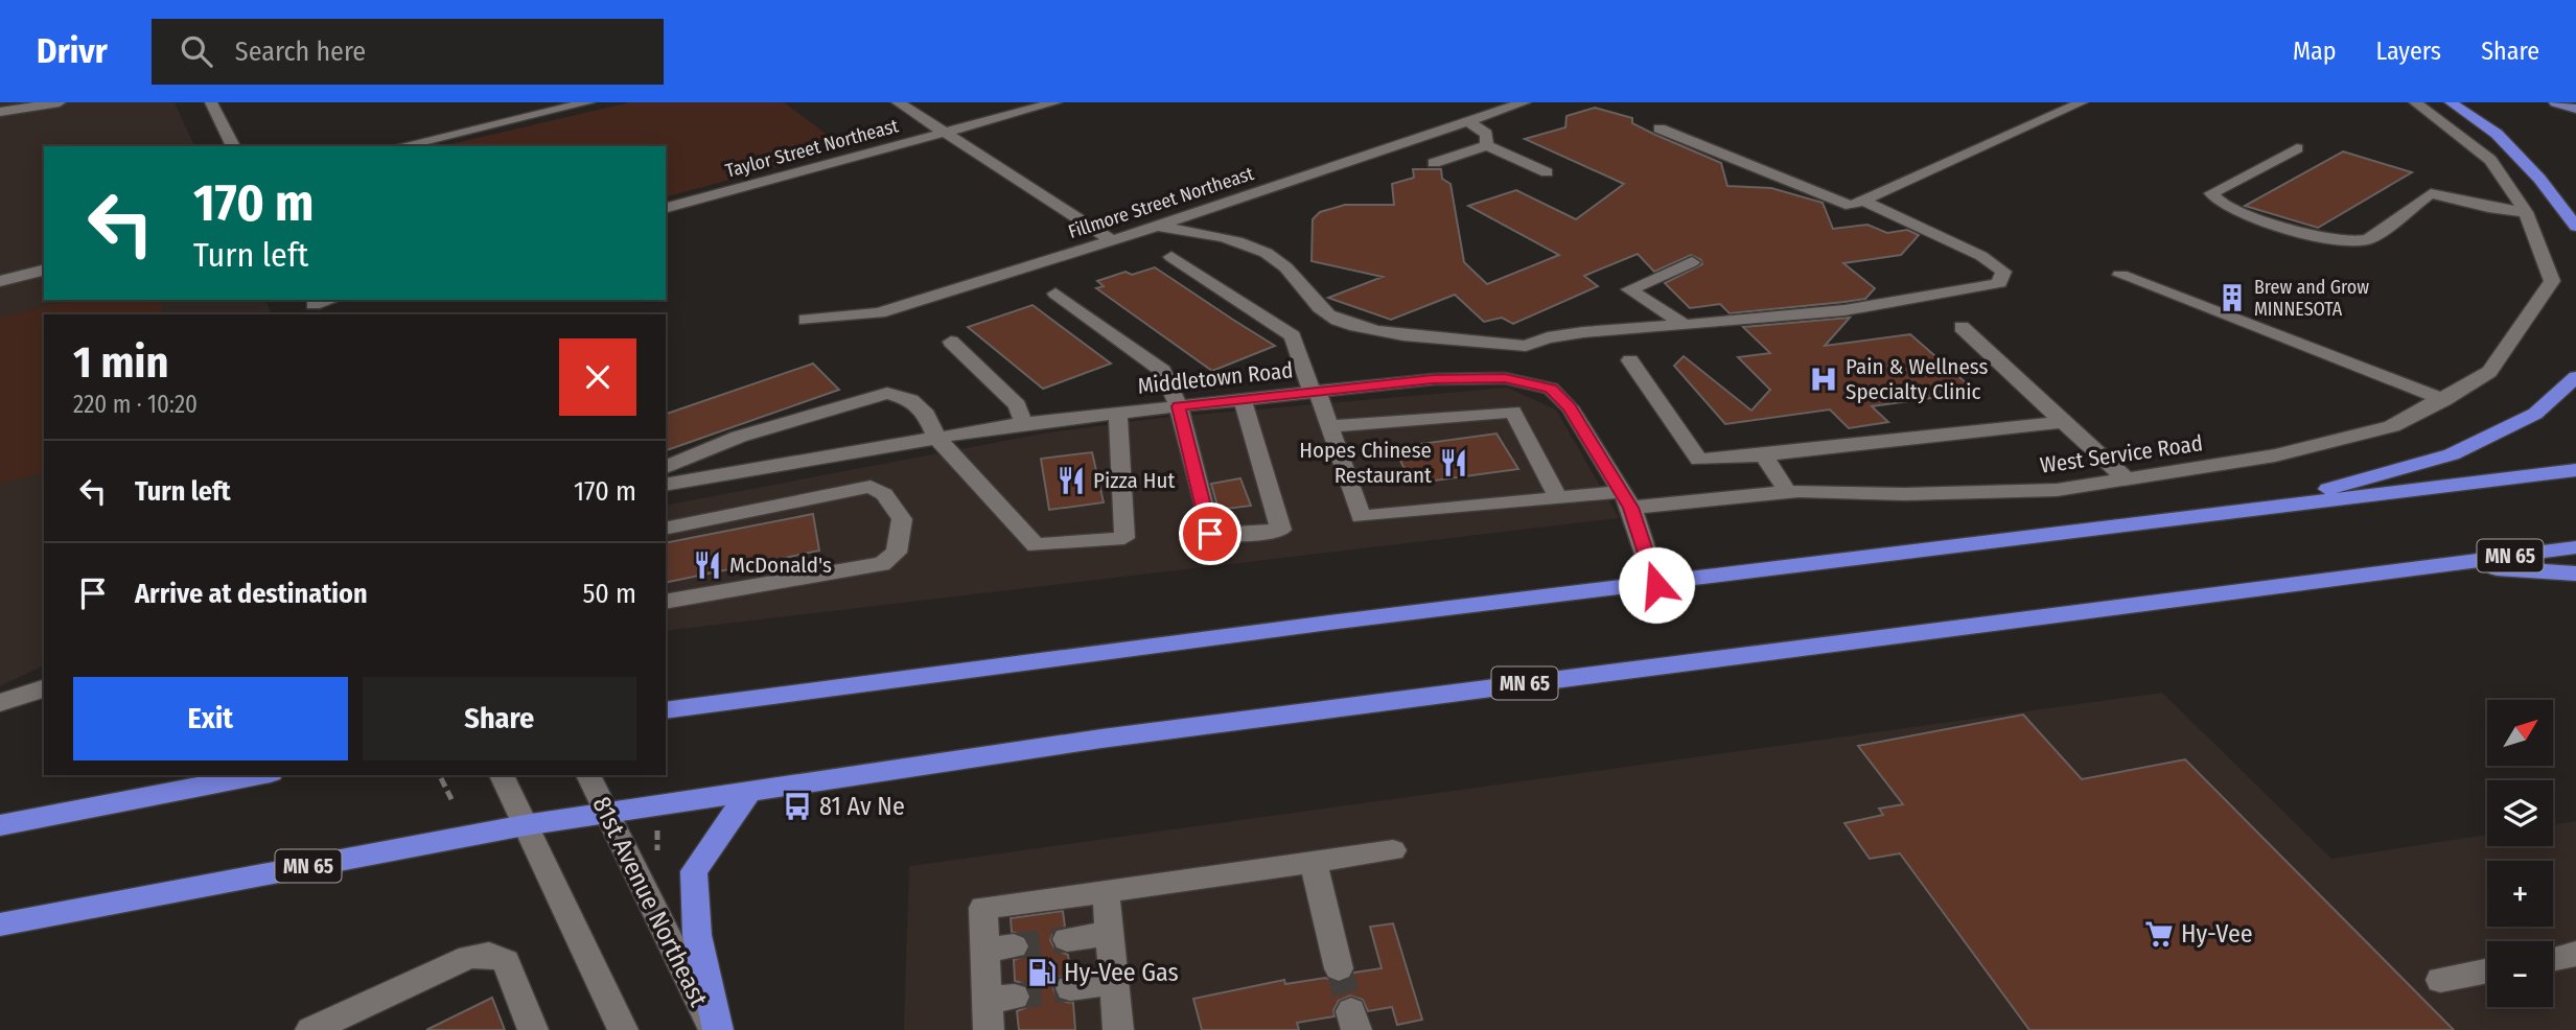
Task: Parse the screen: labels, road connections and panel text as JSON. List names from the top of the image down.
{
  "streets": {
    "highway": ["MN 65"],
    "street": [
      "Taylor Street Northeast",
      "Fillmore Street Northeast",
      "Middletown Road",
      "West Service Road",
      "81st Avenue Northeast"
    ]
  },
  "crossings": [
    ["Middletown Road", "West Service Road"],
    ["MN 65", "81st Avenue Northeast"]
  ],
  "places": {
    "building": ["Brew and Grow MINNESOTA"],
    "hospital": ["Pain & Wellness Specialty Clinic"],
    "restaurant": ["Hopes Chinese Restaurant", "Pizza Hut", "McDonald's"],
    "bus stop": ["81 Av Ne"],
    "supermarket": ["Hy-Vee"],
    "fuel station": ["Hy-Vee Gas"]
  },
  "north": "top right",
  "page": {
    "header": "Drivr",
    "search": "Search here",
    "nav": ["Map", "Layers", "Share"],
    "turn": ["170 m", "Turn left"],
    "heading": ["1 min", "220 m · 10:20"],
    "list": [
      {
        "name": "Turn left",
        "value": "170 m"
      },
      {
        "name": "Arrive at destination",
        "value": "50 m"
      }
    ],
    "buttons": ["Exit", "Share"],
    "map_buttons": ["+", "−"]
  }
}
